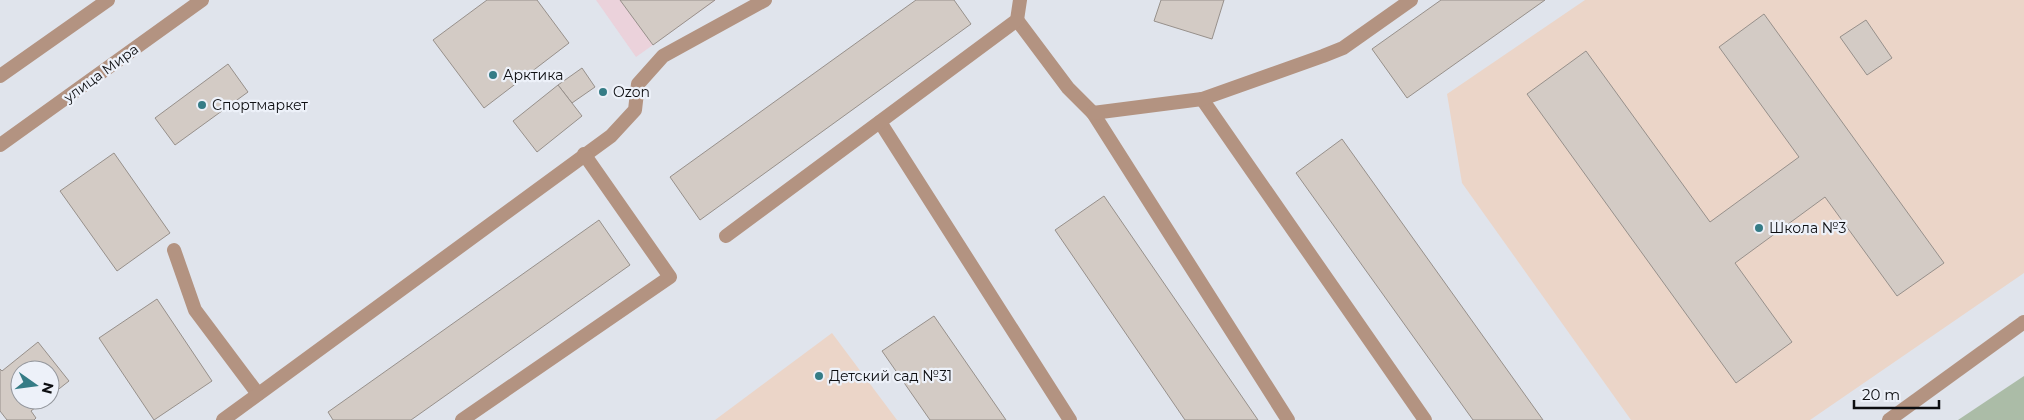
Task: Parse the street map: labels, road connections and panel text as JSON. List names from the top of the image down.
{
  "streets": {
    "street": ["улица Мира"]
  },
  "places": [
    "Арктика",
    "Ozon",
    "Спортмаркет",
    "Школа №3",
    "Детский сад №31"
  ],
  "scale_bar": "20 m",
  "north": "right"
}
